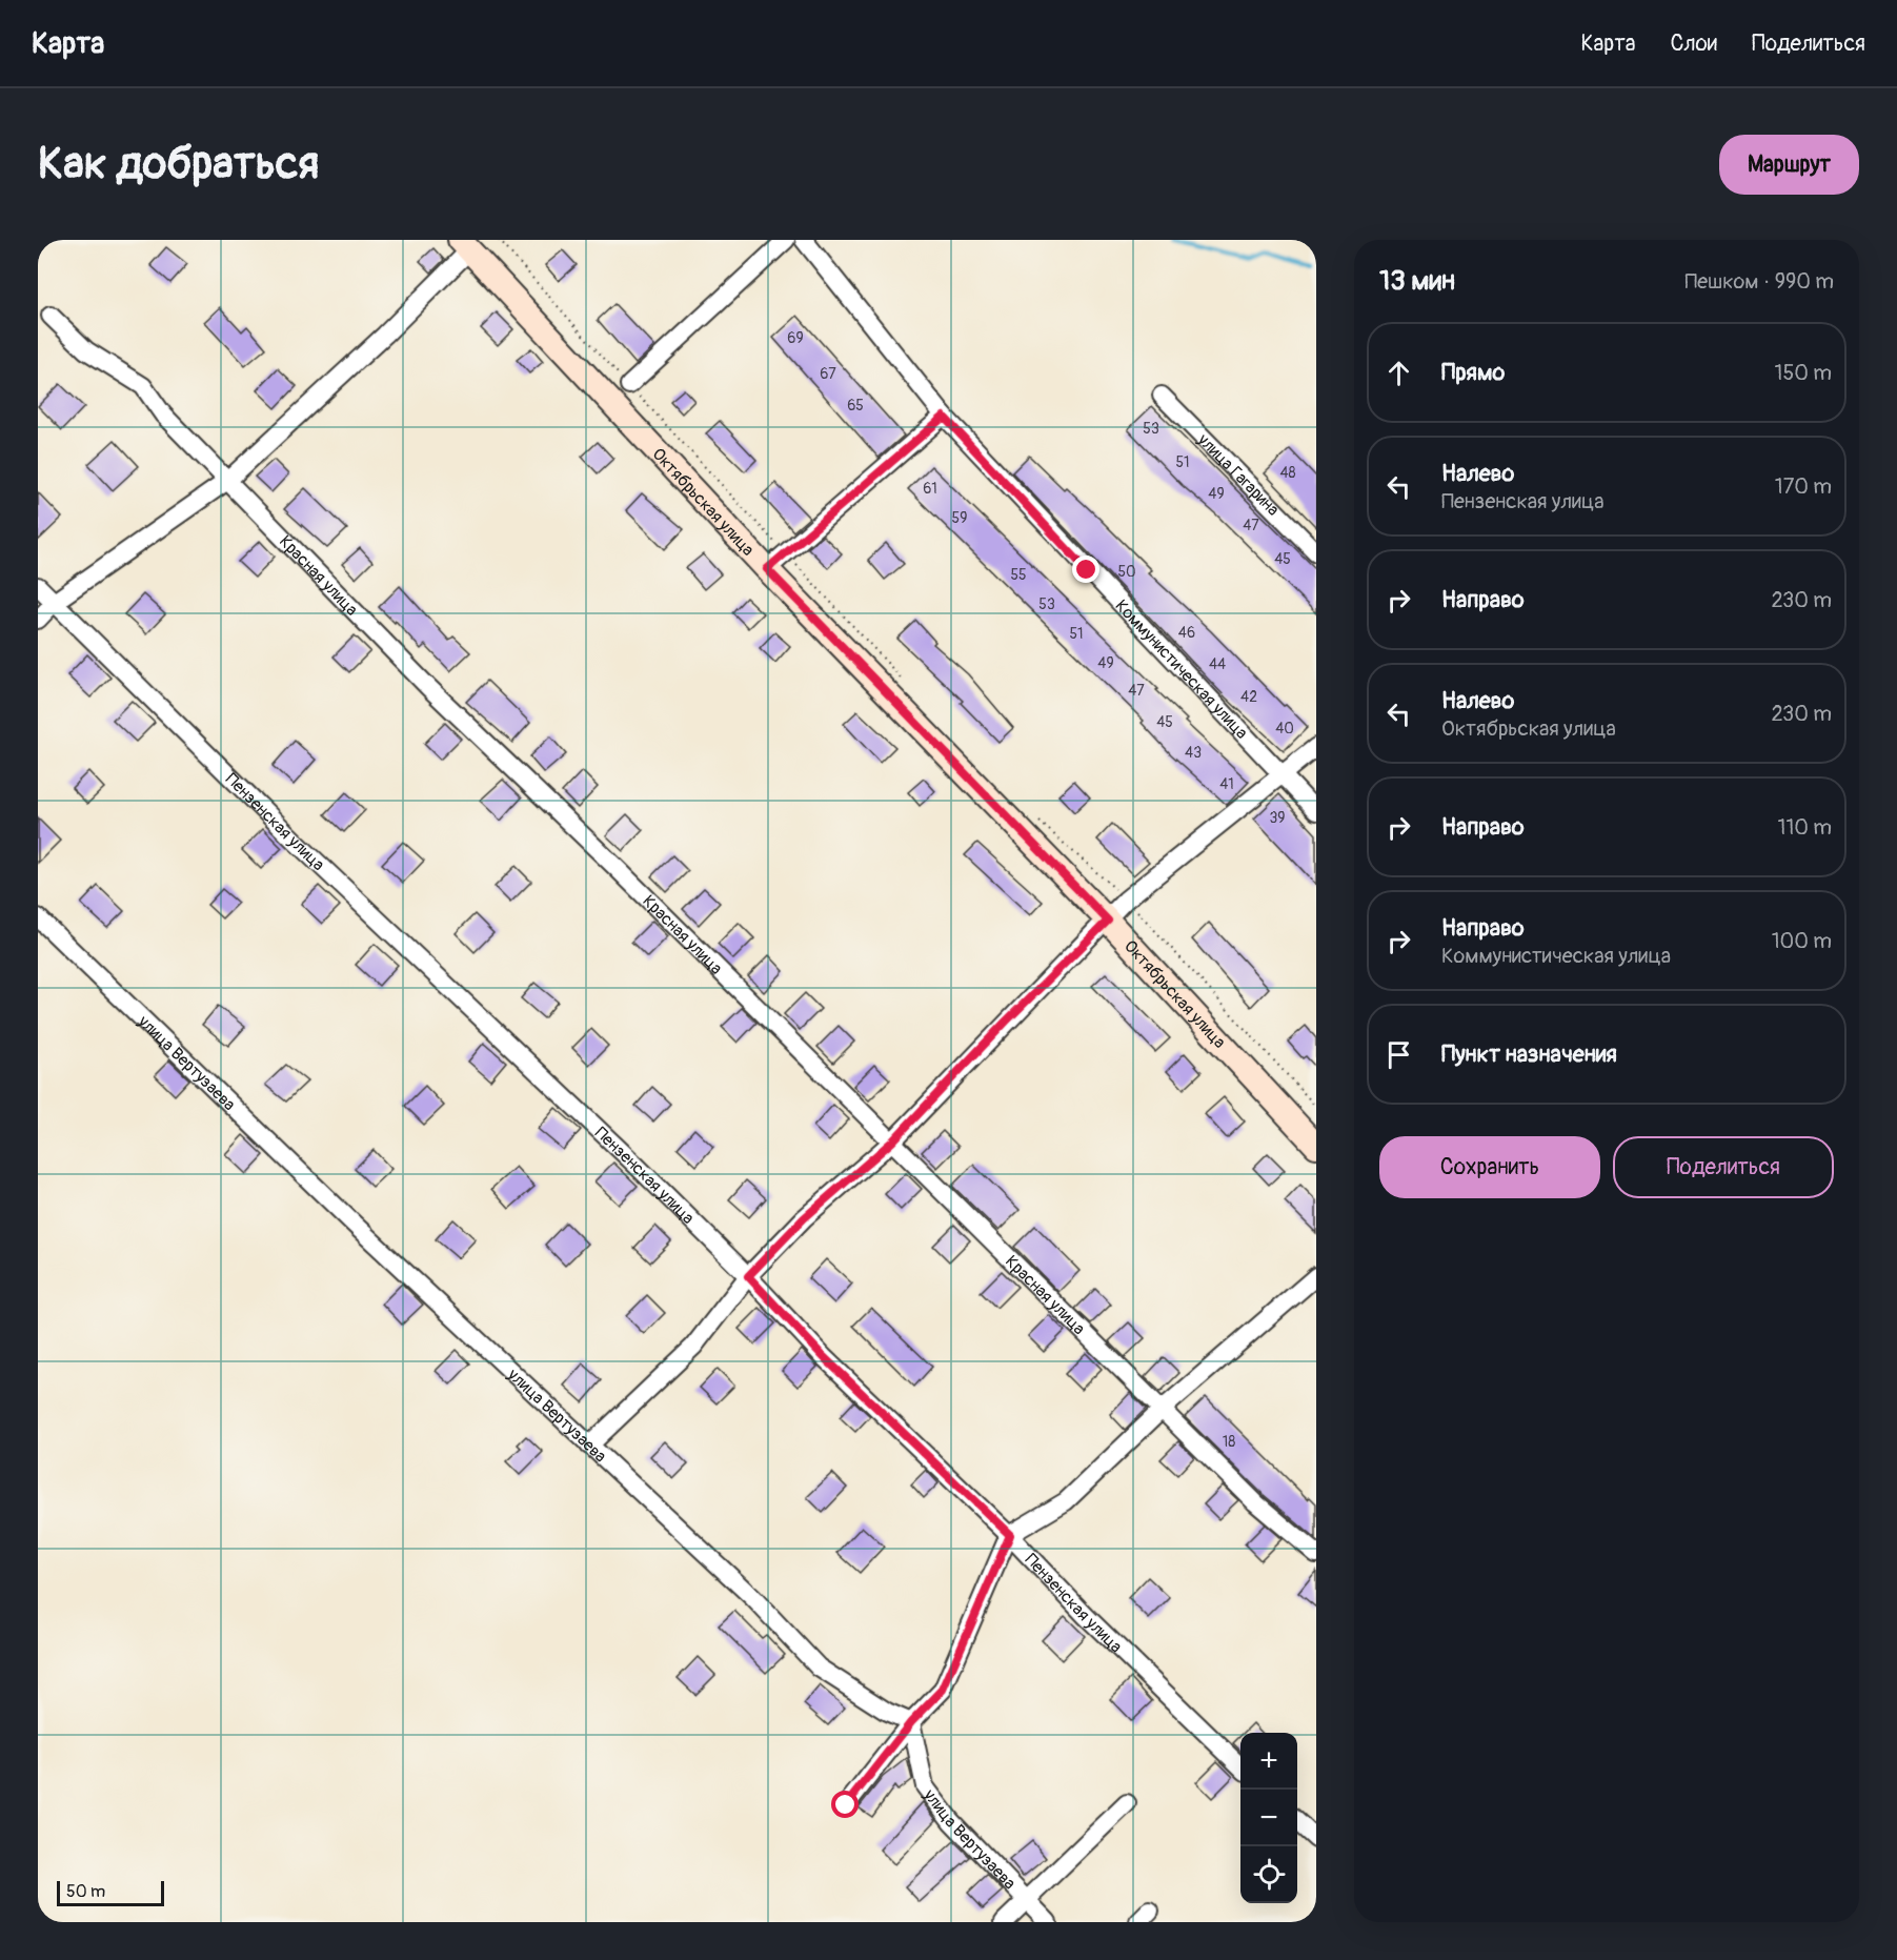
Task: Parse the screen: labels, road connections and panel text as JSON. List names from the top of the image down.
{
  "streets": {
    "main road": ["Октябрьская улица"],
    "street": [
      "улица Гагарина",
      "Красная улица",
      "Коммунистическая улица",
      "Пензенская улица",
      "улица Вертузаева"
    ]
  },
  "house_numbers": [
    "69",
    "67",
    "65",
    "53",
    "51",
    "48",
    "61",
    "49",
    "59",
    "47",
    "45",
    "50",
    "55",
    "53",
    "46",
    "51",
    "49",
    "44",
    "47",
    "42",
    "45",
    "40",
    "43",
    "41",
    "39",
    "18"
  ],
  "scale_bar": "50 m",
  "page": {
    "header": "Карта",
    "nav": ["Карта", "Слои", "Поделиться"],
    "buttons": [
      "Маршрут",
      ["Сохранить", "Поделиться"]
    ],
    "title": "Как добраться",
    "heading": ["13 мин", "Пешком · 990 m"],
    "list": [
      ["Прямо", "150 m"],
      ["Налево", "Пензенская улица", "170 m"],
      ["Направо", "230 m"],
      ["Налево", "Октябрьская улица", "230 m"],
      ["Направо", "110 m"],
      ["Направо", "Коммунистическая улица", "100 m"],
      "Пункт назначения"
    ],
    "map_buttons": ["+", "−"],
    "scale": "50 m"
  }
}
